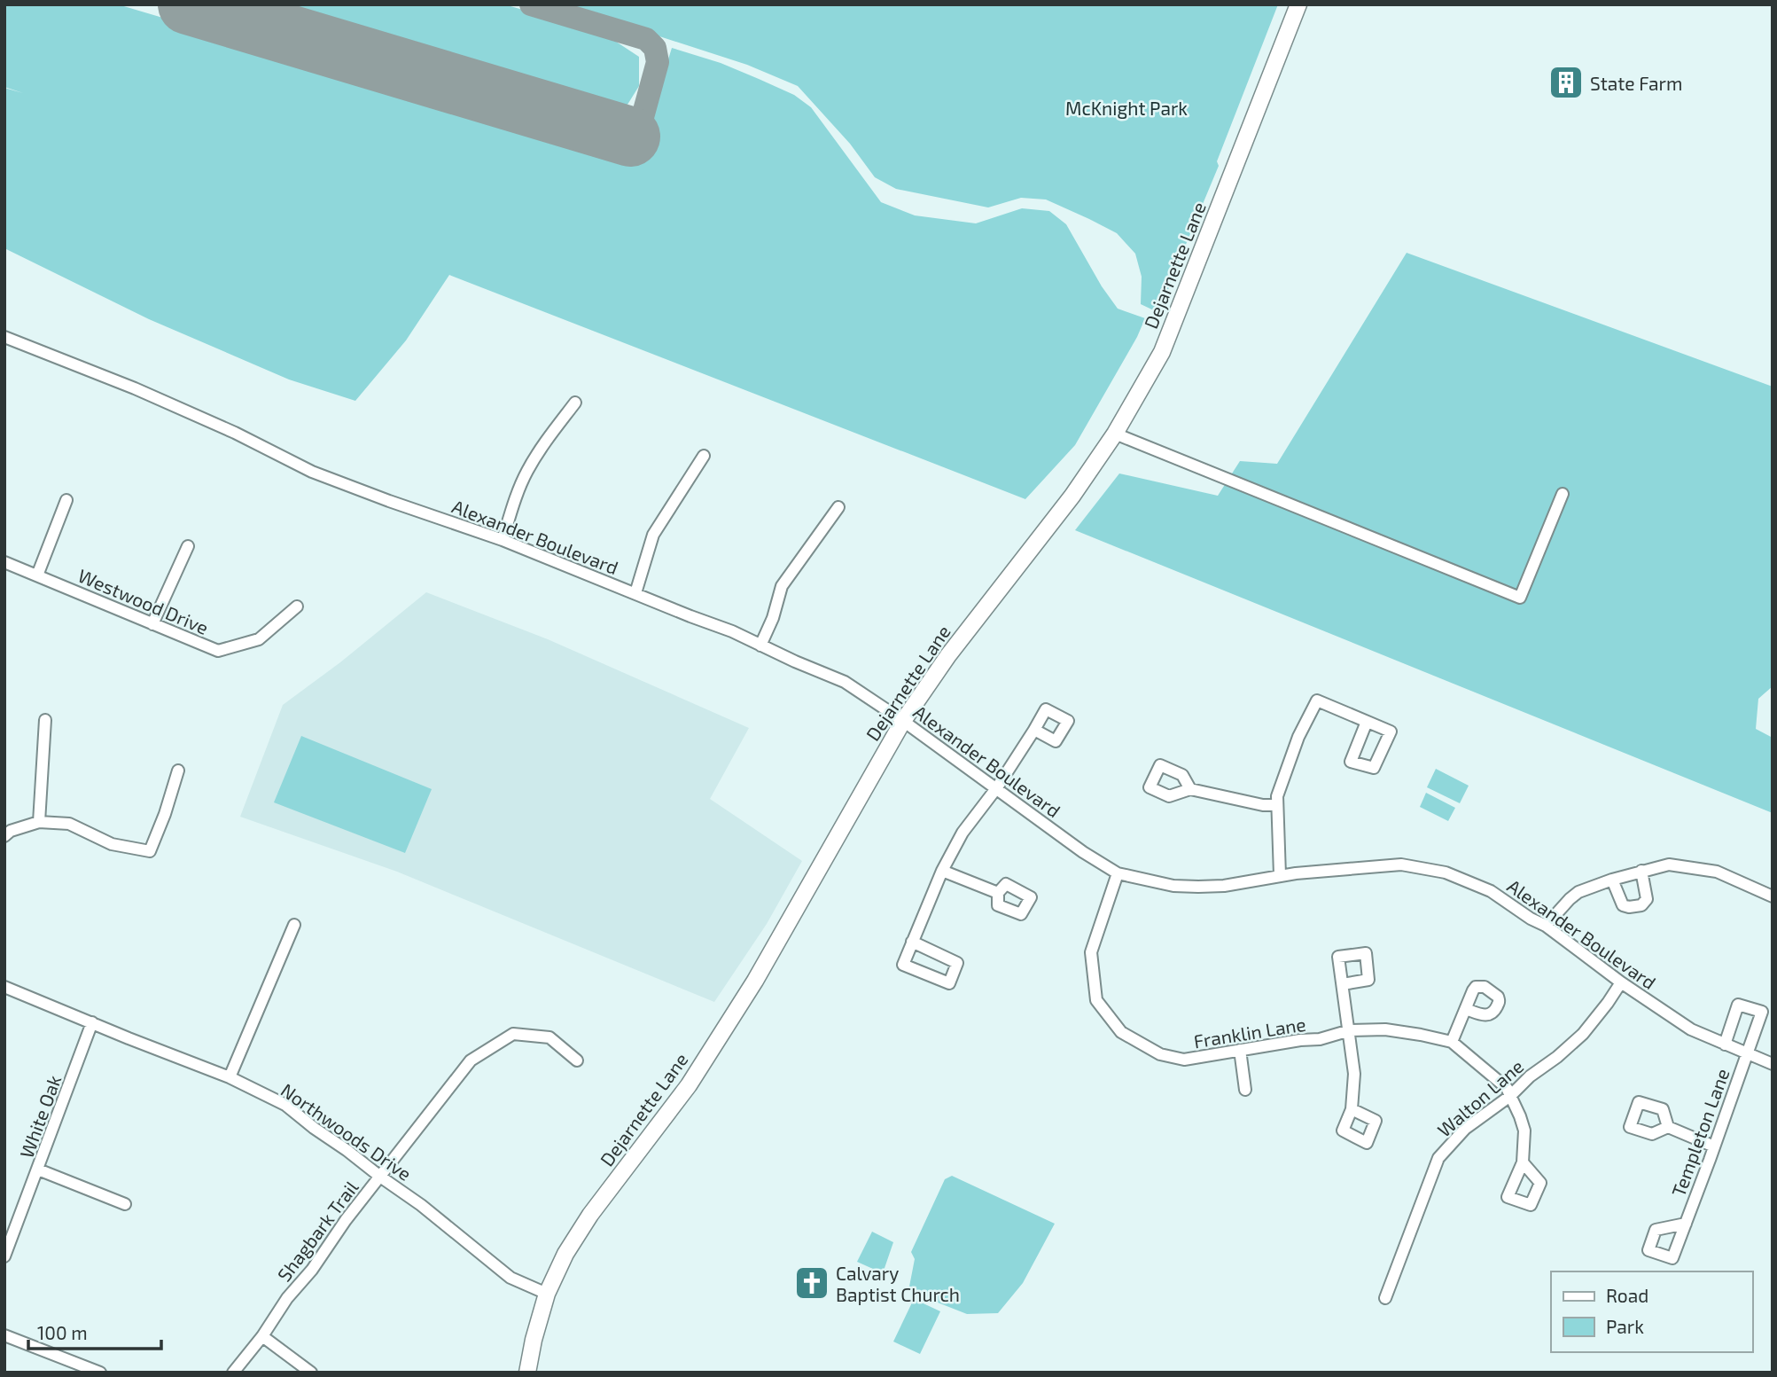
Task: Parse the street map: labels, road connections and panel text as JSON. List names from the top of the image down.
{
  "streets": {
    "main road": ["Dejarnette Lane"],
    "street": [
      "Alexander Boulevard",
      "Westwood Drive",
      "Franklin Lane",
      "Walton Lane",
      "White Oak",
      "Northwoods Drive",
      "Templeton Lane",
      "Shagbark Trail"
    ]
  },
  "crossings": [
    ["Dejarnette Lane", "Alexander Boulevard"],
    ["Dejarnette Lane", "Northwoods Drive"],
    ["Alexander Boulevard", "Franklin Lane"],
    ["Alexander Boulevard", "Walton Lane"],
    ["Alexander Boulevard", "Templeton Lane"],
    ["Franklin Lane", "Walton Lane"],
    ["White Oak", "Northwoods Drive"],
    ["Northwoods Drive", "Shagbark Trail"]
  ],
  "parks": ["McKnight Park"],
  "places": {
    "building": ["State Farm"],
    "church": ["Calvary Baptist Church"]
  },
  "legend": ["Road", "Park"],
  "scale_bar": "100 m"
}
